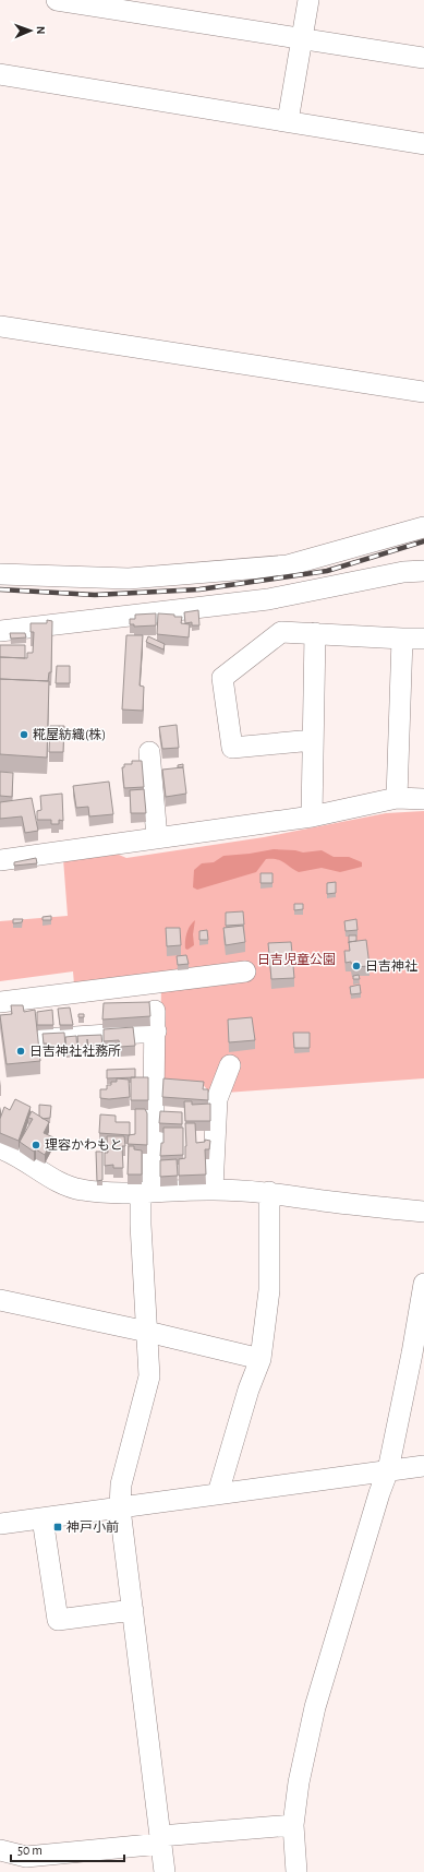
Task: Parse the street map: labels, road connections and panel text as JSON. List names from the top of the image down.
{
  "parks": ["日吉児童公園"],
  "places": {
    "other": [
      "糀屋紡織(株)",
      "日吉神社",
      "日吉神社社務所",
      "理容かわもと"
    ],
    "transit": ["神戸小前"]
  },
  "scale_bar": "50 m",
  "north": "right"
}
